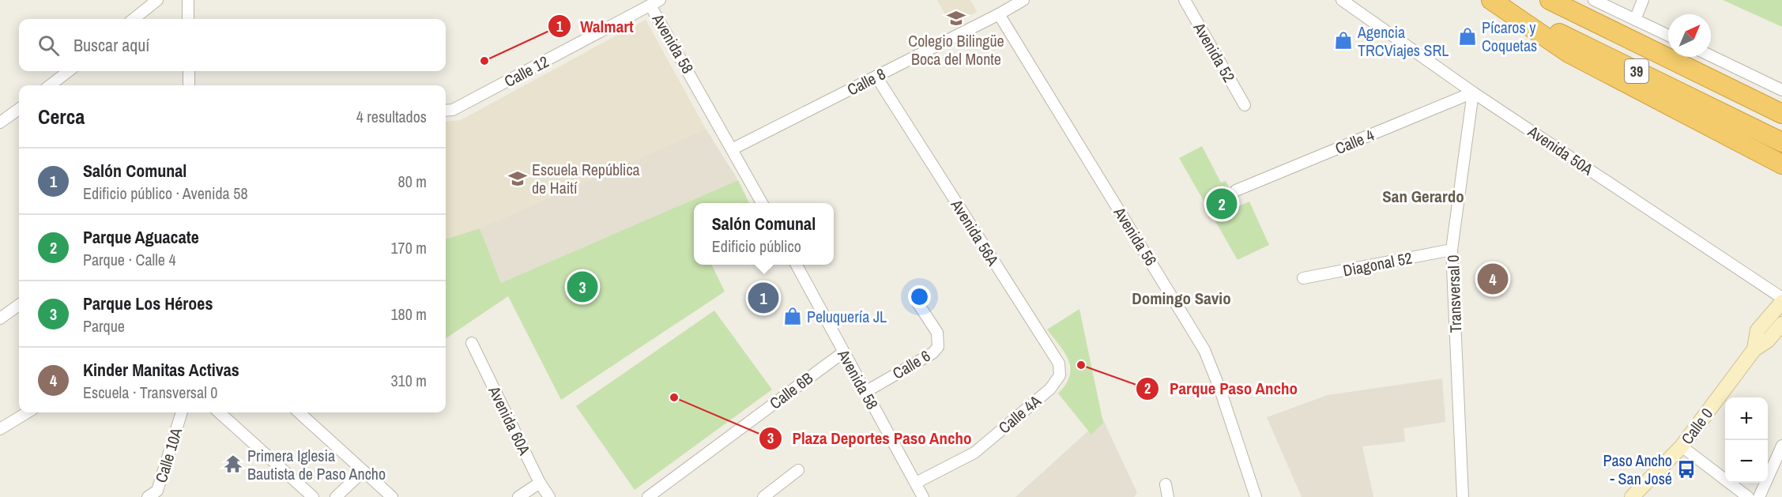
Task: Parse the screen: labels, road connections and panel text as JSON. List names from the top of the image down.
{
  "streets": {
    "highway": ["39"],
    "main road": ["Calle 0"],
    "street": [
      "Avenida 58",
      "Avenida 52",
      "Calle 12",
      "Calle 8",
      "Calle 4",
      "Avenida 50A",
      "Avenida 56A",
      "Avenida 56",
      "Diagonal 52",
      "Transversal 0",
      "Calle 6",
      "Calle 6B",
      "Calle 4A",
      "Avenida 60A",
      "Calle 10A"
    ]
  },
  "crossings": [
    ["Avenida 58", "Calle 12"],
    ["Avenida 58", "Calle 8"],
    ["Avenida 58", "Calle 6"],
    ["Avenida 58", "Calle 6B"],
    ["Avenida 58", "Calle 4A"],
    ["Calle 8", "Avenida 56A"],
    ["Calle 8", "Avenida 56"],
    ["Calle 4", "Avenida 50A"],
    ["Calle 4", "Transversal 0"],
    ["Avenida 50A", "Transversal 0"],
    ["Avenida 56A", "Calle 4A"],
    ["Diagonal 52", "Transversal 0"]
  ],
  "districts": ["San Gerardo", "Domingo Savio"],
  "places": {
    "school or university": ["Colegio Bilingüe Boca del Monte", "Escuela República de Haití"],
    "shop": ["Pícaros y Coquetas", "Agencia TRCViajes SRL", "Peluquería JL"],
    "other": ["Walmart", "Parque Paso Ancho", "Plaza Deportes Paso Ancho"],
    "temple": ["Primera Iglesia Bautista de Paso Ancho"],
    "bus stop": ["Paso Ancho - San José"]
  },
  "north": "top right",
  "page": {
    "search": "Buscar aquí",
    "heading": ["Cerca", "4 resultados"],
    "list": [
      {
        "mark": "1",
        "name": "Salón Comunal",
        "note": "Edificio público · Avenida 58",
        "value": "80 m"
      },
      {
        "mark": "2",
        "name": "Parque Aguacate",
        "note": "Parque · Calle 4",
        "value": "170 m"
      },
      {
        "mark": "3",
        "name": "Parque Los Héroes",
        "note": "Parque",
        "value": "180 m"
      },
      {
        "mark": "4",
        "name": "Kinder Manitas Activas",
        "note": "Escuela · Transversal 0",
        "value": "310 m"
      }
    ],
    "pins": [
      "2",
      "4",
      "3",
      "1"
    ],
    "popup": ["Salón Comunal", "Edificio público"],
    "map_buttons": ["+", "−"]
  }
}
